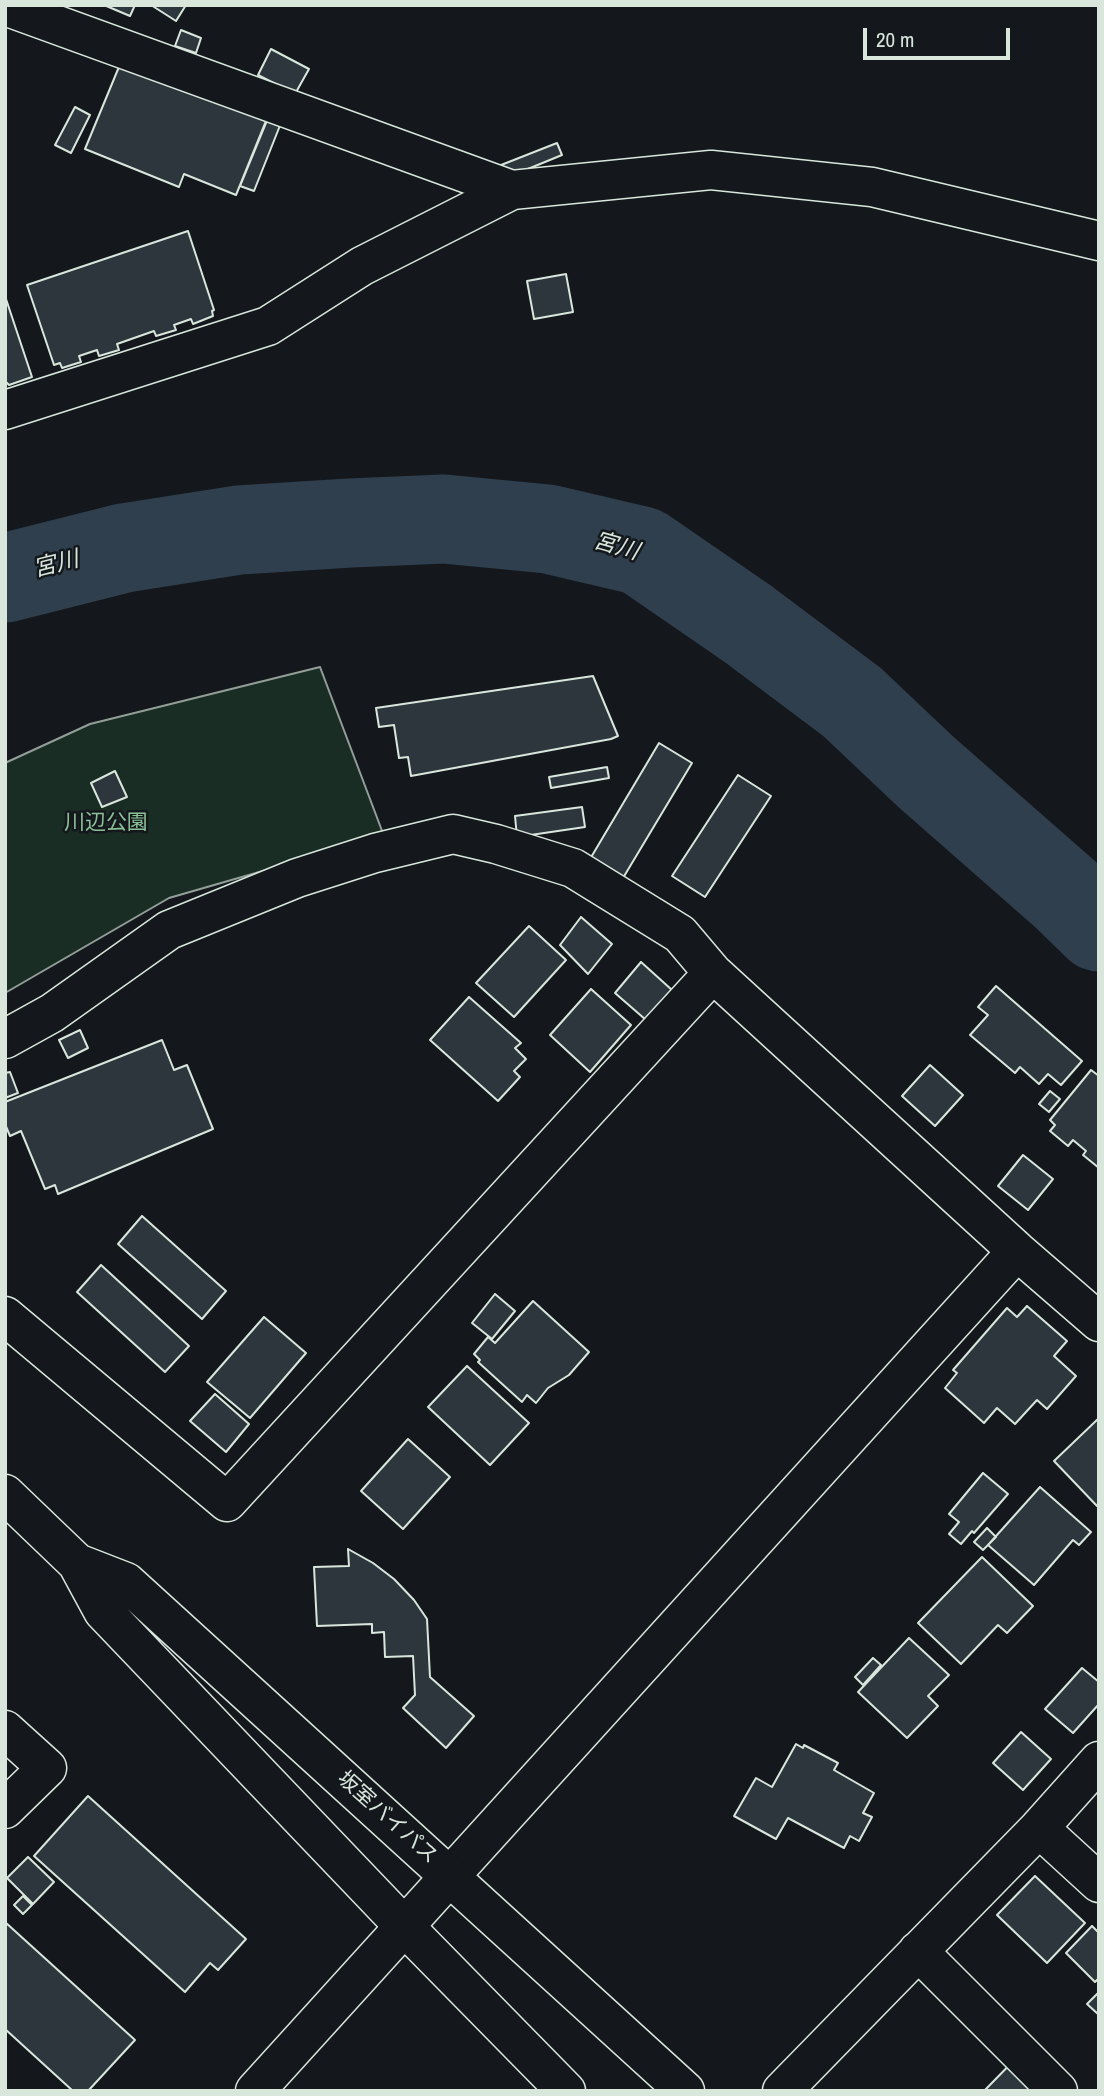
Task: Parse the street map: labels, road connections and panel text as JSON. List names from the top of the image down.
{
  "streets": {
    "main road": ["坂室バイパス"]
  },
  "water": ["宮川"],
  "parks": ["川辺公園"],
  "scale_bar": "20 m"
}
